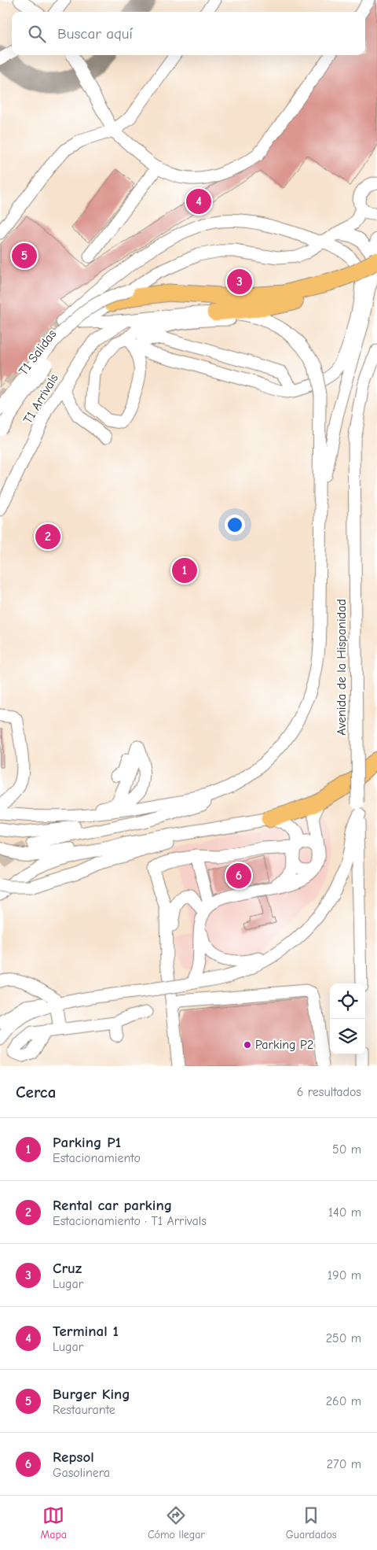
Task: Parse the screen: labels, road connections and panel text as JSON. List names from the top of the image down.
{
  "streets": {
    "street": ["T1 Salidas", "T1 Arrivals", "Avenida de la Hispanidad"]
  },
  "places": ["Parking P2"],
  "page": {
    "search": "Buscar aquí",
    "pins": [
      "4",
      "5",
      "3",
      "2",
      "1",
      "6"
    ],
    "heading": ["Cerca", "6 resultados"],
    "list": [
      {
        "mark": "1",
        "name": "Parking P1",
        "note": "Estacionamiento",
        "value": "50 m"
      },
      {
        "mark": "2",
        "name": "Rental car parking",
        "note": "Estacionamiento · T1 Arrivals",
        "value": "140 m"
      },
      {
        "mark": "3",
        "name": "Cruz",
        "note": "Lugar",
        "value": "190 m"
      },
      {
        "mark": "4",
        "name": "Terminal 1",
        "note": "Lugar",
        "value": "250 m"
      },
      {
        "mark": "5",
        "name": "Burger King",
        "note": "Restaurante",
        "value": "260 m"
      },
      {
        "mark": "6",
        "name": "Repsol",
        "note": "Gasolinera",
        "value": "270 m"
      }
    ],
    "nav": ["Mapa", "Cómo llegar", "Guardados"]
  }
}
